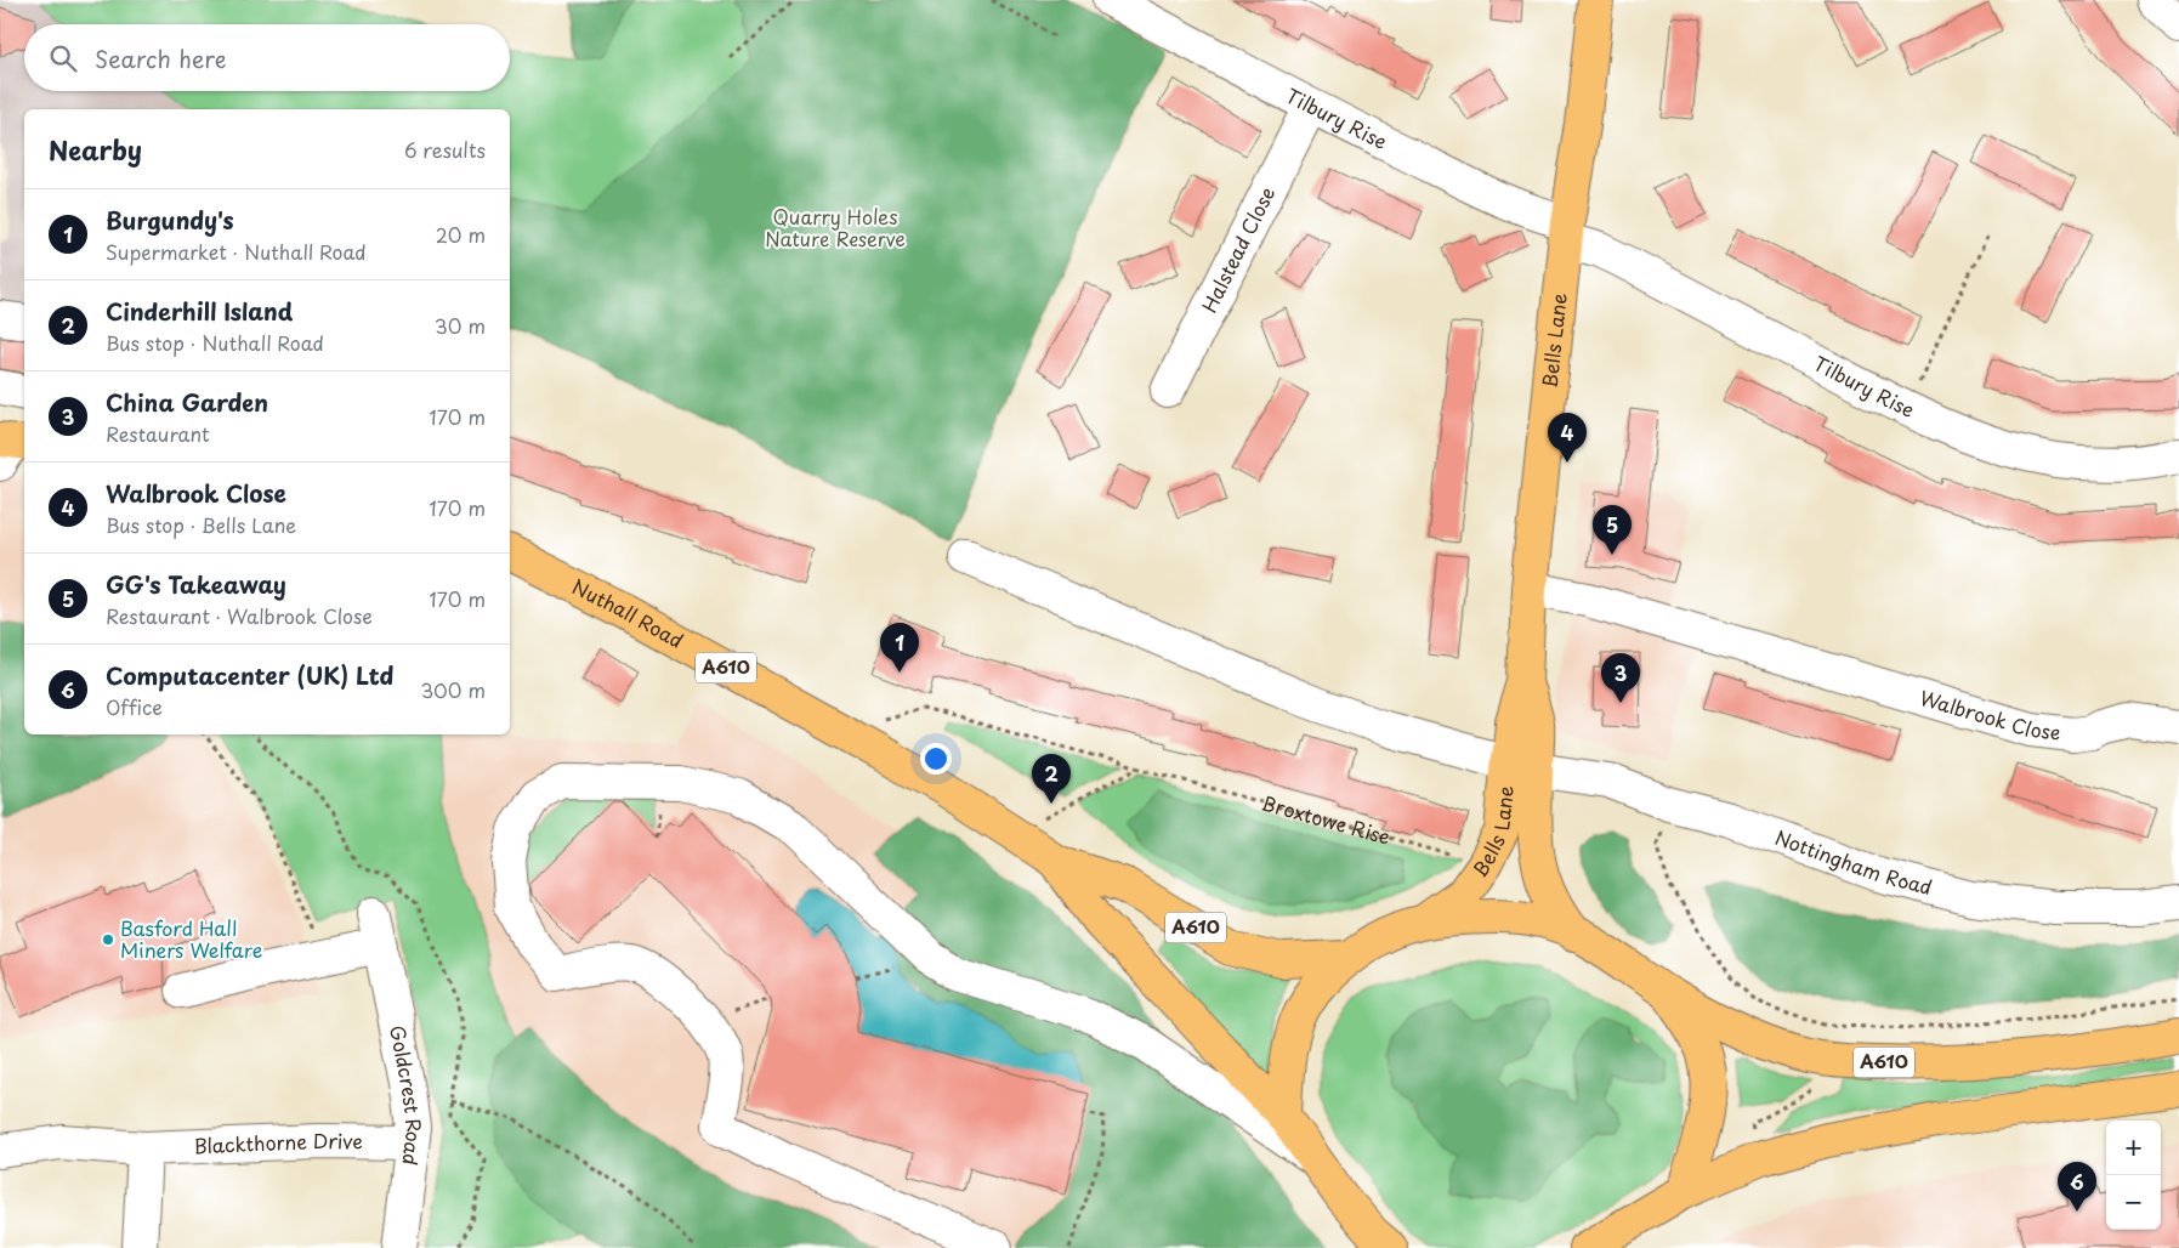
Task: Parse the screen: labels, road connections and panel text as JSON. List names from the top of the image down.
{
  "streets": {
    "main road": ["Bells Lane", "Nuthall Road", "A610"],
    "street": [
      "Tilbury Rise",
      "Halstead Close",
      "Walbrook Close",
      "Nottingham Road",
      "Goldcrest Road",
      "Blackthorne Drive"
    ],
    "path": ["Broxtowe Rise"]
  },
  "crossings": [
    ["Tilbury Rise", "Halstead Close"],
    ["Tilbury Rise", "Bells Lane"],
    ["Bells Lane", "A610"],
    ["Bells Lane", "Walbrook Close"],
    ["Bells Lane", "Broxtowe Rise"],
    ["Bells Lane", "Nottingham Road"],
    ["Nuthall Road", "A610"],
    ["Goldcrest Road", "Blackthorne Drive"]
  ],
  "parks": ["Quarry Holes Nature Reserve"],
  "places": ["Basford Hall Miners Welfare"],
  "page": {
    "search": "Search here",
    "heading": ["Nearby", "6 results"],
    "list": [
      {
        "mark": "1",
        "name": "Burgundy's",
        "note": "Supermarket · Nuthall Road",
        "value": "20 m"
      },
      {
        "mark": "2",
        "name": "Cinderhill Island",
        "note": "Bus stop · Nuthall Road",
        "value": "30 m"
      },
      {
        "mark": "3",
        "name": "China Garden",
        "note": "Restaurant",
        "value": "170 m"
      },
      {
        "mark": "4",
        "name": "Walbrook Close",
        "note": "Bus stop · Bells Lane",
        "value": "170 m"
      },
      {
        "mark": "5",
        "name": "GG's Takeaway",
        "note": "Restaurant · Walbrook Close",
        "value": "170 m"
      },
      {
        "mark": "6",
        "name": "Computacenter (UK) Ltd",
        "note": "Office",
        "value": "300 m"
      }
    ],
    "pins": [
      "4",
      "5",
      "1",
      "3",
      "2",
      "6"
    ],
    "map_buttons": ["+", "−"]
  }
}
